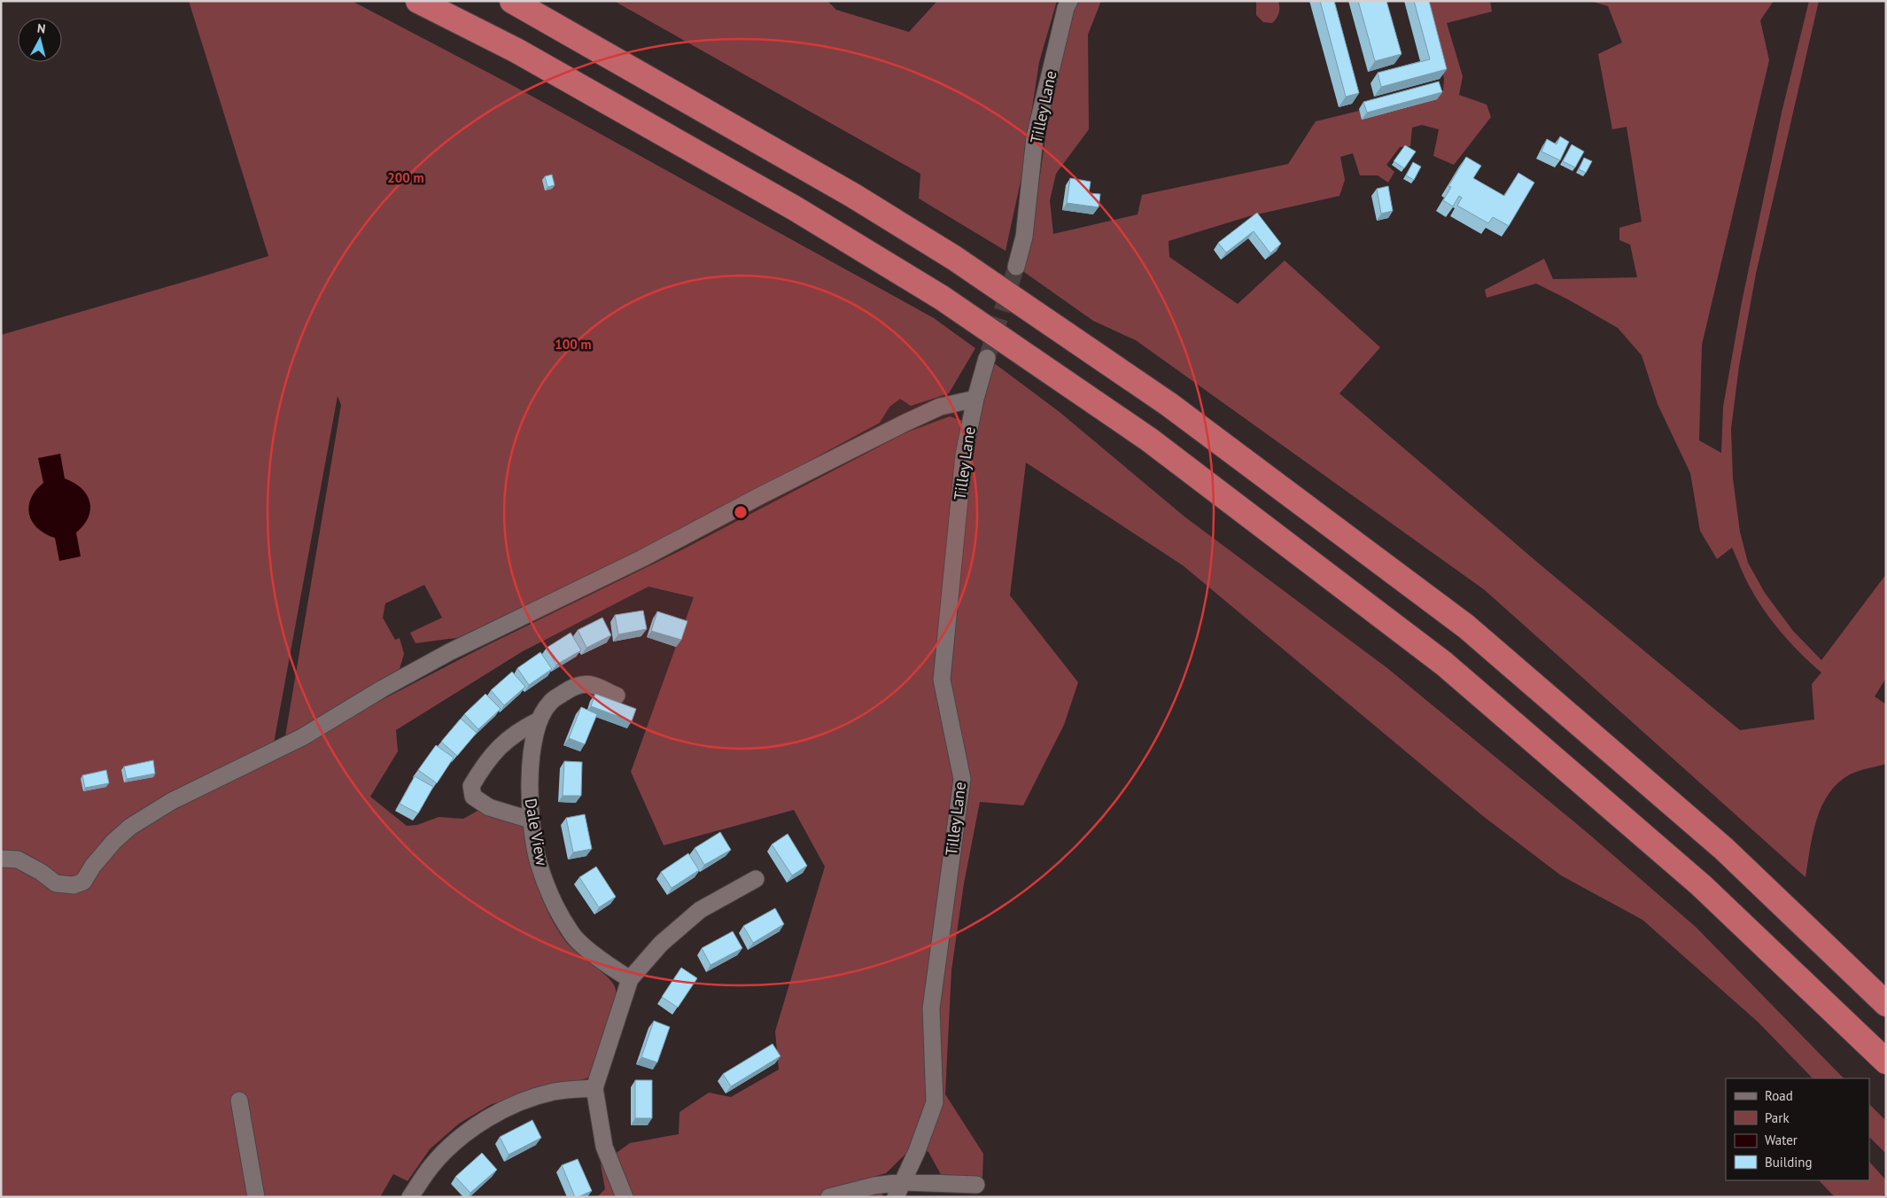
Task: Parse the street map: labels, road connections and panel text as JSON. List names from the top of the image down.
{
  "streets": {
    "street": ["Tilley Lane", "Dale View"]
  },
  "legend": [
    "Road",
    "Park",
    "Water",
    "Building"
  ],
  "north": "top",
  "rings": ["200 m", "100 m"]
}
